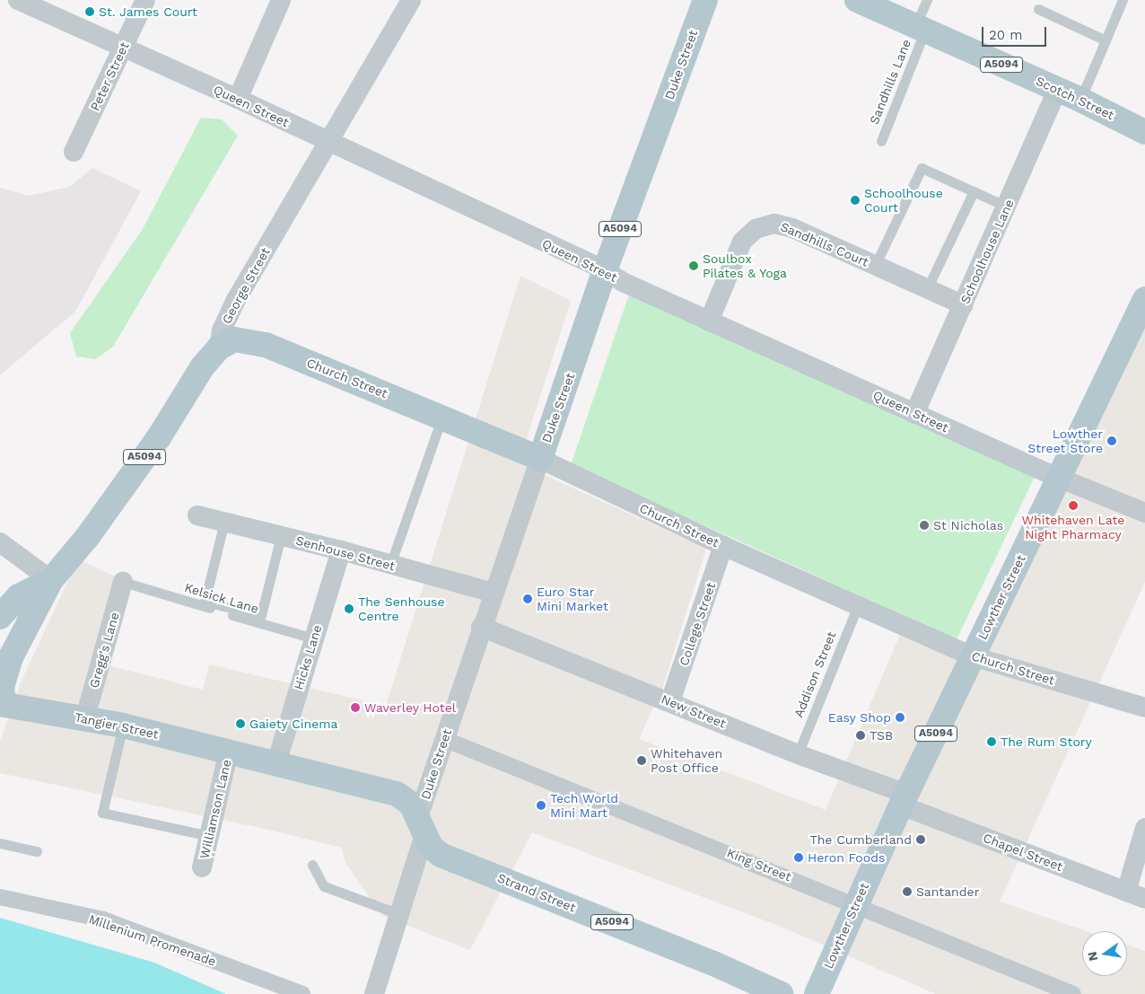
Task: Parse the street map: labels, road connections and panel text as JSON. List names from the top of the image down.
{
  "streets": {
    "main road": [
      "Duke Street",
      "A5094",
      "Scotch Street",
      "George Street",
      "Church Street",
      "Lowther Street",
      "Tangier Street",
      "Strand Street"
    ],
    "street": [
      "Peter Street",
      "Queen Street",
      "Sandhills Court",
      "Schoolhouse Lane",
      "Senhouse Street",
      "College Street",
      "Gregg's Lane",
      "Hicks Lane",
      "New Street",
      "Williamson Lane",
      "Chapel Street",
      "King Street",
      "Millenium Promenade"
    ],
    "lane": ["Sandhills Lane", "Kelsick Lane", "Addison Street"]
  },
  "crossings": [
    ["Duke Street", "A5094"],
    ["Duke Street", "Queen Street"],
    ["Duke Street", "Church Street"],
    ["Duke Street", "Senhouse Street"],
    ["Duke Street", "New Street"],
    ["Duke Street", "King Street"],
    ["Duke Street", "Strand Street"],
    ["A5094", "Hicks Lane"],
    ["A5094", "Tangier Street"],
    ["A5094", "Williamson Lane"],
    ["A5094", "Strand Street"],
    ["Peter Street", "Queen Street"],
    ["Sandhills Lane", "Scotch Street"],
    ["Scotch Street", "Schoolhouse Lane"],
    ["Queen Street", "Sandhills Court"],
    ["Queen Street", "Schoolhouse Lane"],
    ["Queen Street", "George Street"],
    ["Queen Street", "Lowther Street"],
    ["Sandhills Court", "Schoolhouse Lane"],
    ["George Street", "Church Street"],
    ["George Street", "Tangier Street"],
    ["Church Street", "Lowther Street"],
    ["Church Street", "College Street"],
    ["Church Street", "Addison Street"],
    ["Senhouse Street", "Hicks Lane"],
    ["Lowther Street", "New Street"],
    ["Lowther Street", "Chapel Street"],
    ["Lowther Street", "King Street"],
    ["Kelsick Lane", "Gregg's Lane"],
    ["Kelsick Lane", "Hicks Lane"],
    ["College Street", "New Street"],
    ["Gregg's Lane", "Tangier Street"],
    ["Addison Street", "New Street"],
    ["New Street", "Chapel Street"],
    ["Tangier Street", "Williamson Lane"]
  ],
  "places": [
    "St. James Court",
    "Schoolhouse Court",
    "Soulbox Pilates & Yoga",
    "Lowther Street Store",
    "Whitehaven Late Night Pharmacy",
    "St Nicholas",
    "Euro Star Mini Market",
    "The Senhouse Centre",
    "Waverley Hotel",
    "Easy Shop",
    "Gaiety Cinema",
    "TSB",
    "The Rum Story",
    "Whitehaven Post Office",
    "Tech World Mini Mart",
    "The Cumberland",
    "Heron Foods",
    "Santander"
  ],
  "scale_bar": "20 m",
  "north": "left"
}
